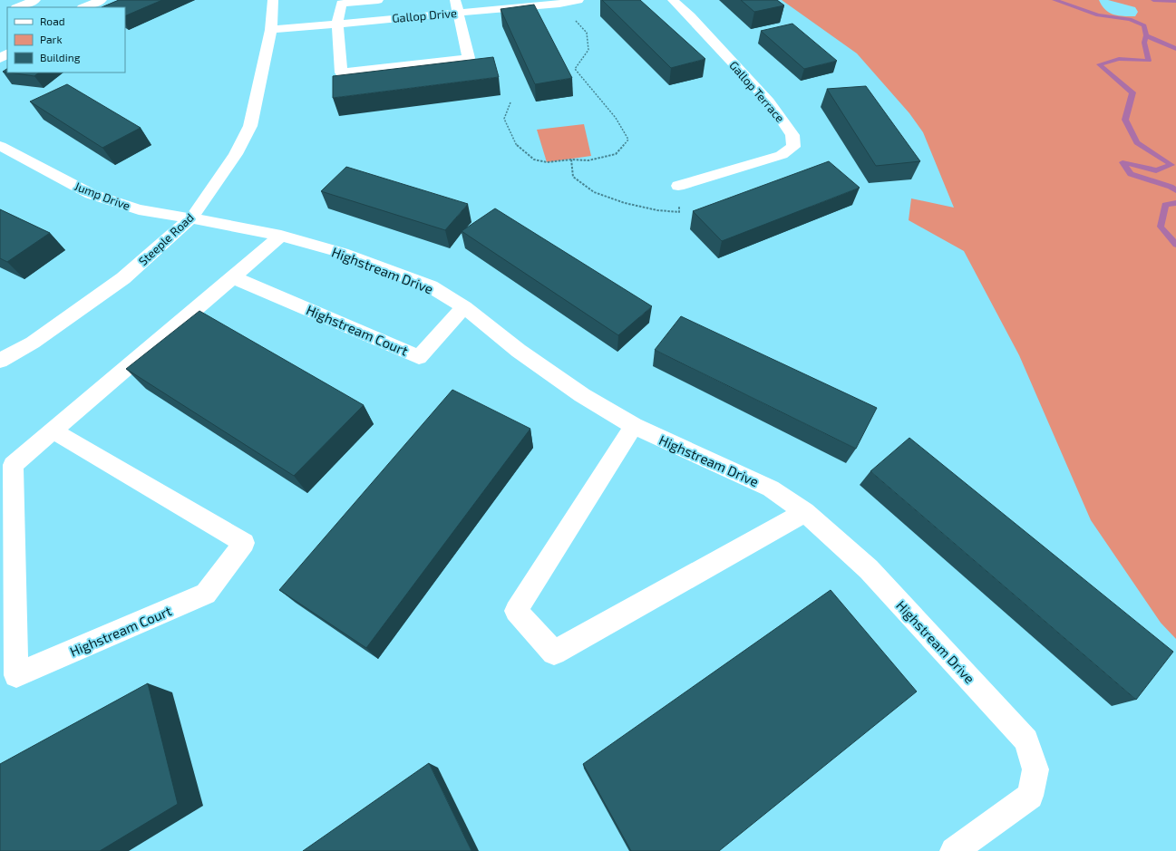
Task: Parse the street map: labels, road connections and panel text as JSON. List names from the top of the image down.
{
  "streets": {
    "street": [
      "Gallop Drive",
      "Gallop Terrace",
      "Jump Drive",
      "Steeple Road",
      "Highstream Drive",
      "Highstream Court"
    ]
  },
  "crossings": [
    ["Gallop Drive", "Steeple Road"],
    ["Jump Drive", "Steeple Road"],
    ["Jump Drive", "Highstream Drive"],
    ["Steeple Road", "Highstream Drive"],
    ["Highstream Drive", "Highstream Court"]
  ],
  "legend": ["Road", "Park", "Building"]
}
